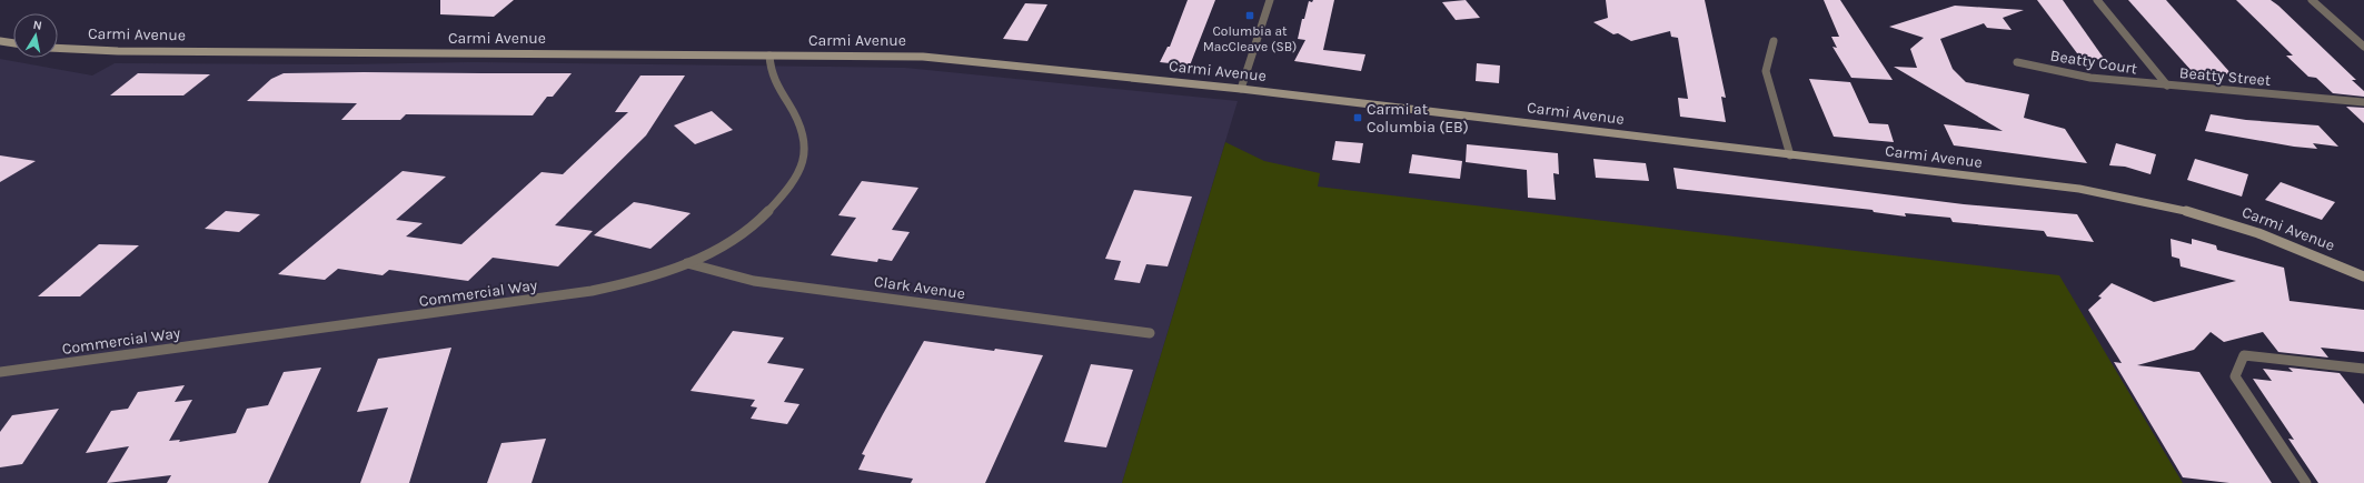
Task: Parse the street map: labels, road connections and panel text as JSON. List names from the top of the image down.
{
  "streets": {
    "street": [
      "Carmi Avenue",
      "Beatty Court",
      "Beatty Street",
      "Clark Avenue",
      "Commercial Way"
    ]
  },
  "crossings": [
    ["Carmi Avenue", "Commercial Way"],
    ["Beatty Court", "Beatty Street"],
    ["Clark Avenue", "Commercial Way"]
  ],
  "places": {
    "transit": ["Columbia at MacCleave (SB)", "Carmi at Columbia (EB)"]
  },
  "north": "top"
}
